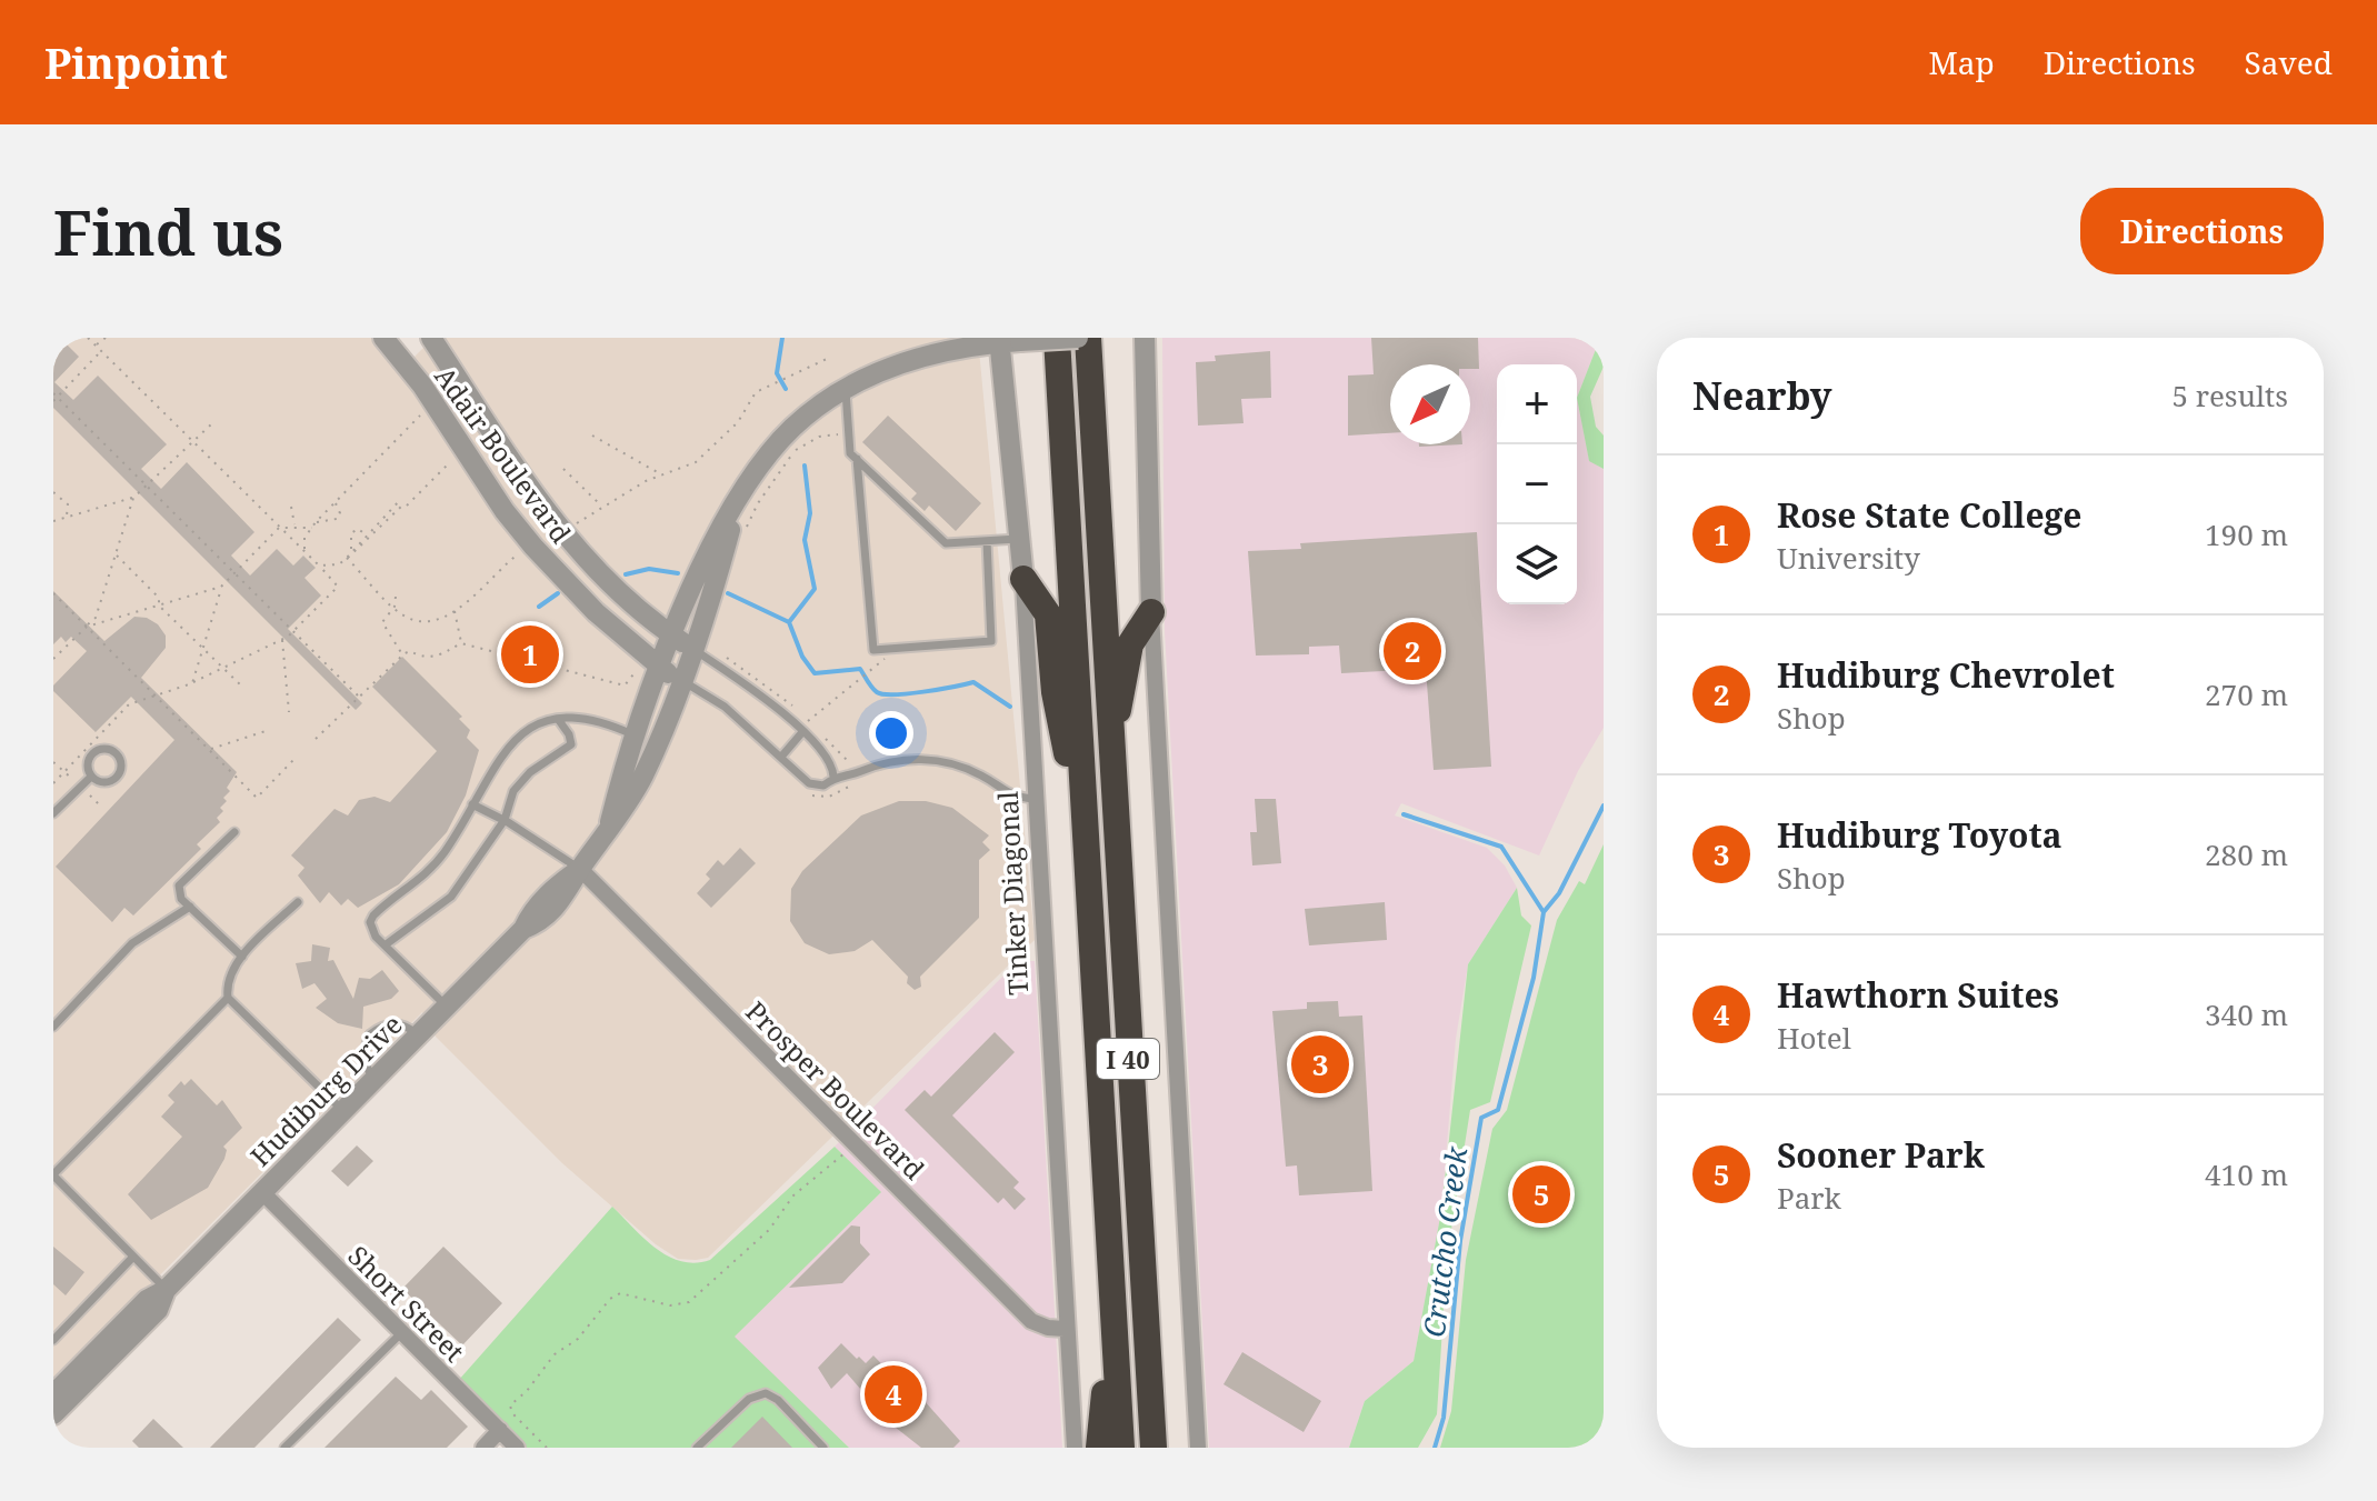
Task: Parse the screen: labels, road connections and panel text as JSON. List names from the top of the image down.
{
  "streets": {
    "highway": ["I 40"],
    "street": [
      "Adair Boulevard",
      "Tinker Diagonal",
      "Hudiburg Drive",
      "Prosper Boulevard",
      "Short Street"
    ]
  },
  "crossings": [
    ["Adair Boulevard", "Tinker Diagonal"],
    ["Adair Boulevard", "Hudiburg Drive"],
    ["Tinker Diagonal", "Hudiburg Drive"],
    ["Tinker Diagonal", "Prosper Boulevard"],
    ["Hudiburg Drive", "Prosper Boulevard"],
    ["Hudiburg Drive", "Short Street"]
  ],
  "water": ["Crutcho Creek"],
  "north": "bottom left",
  "page": {
    "header": "Pinpoint",
    "nav": ["Map", "Directions", "Saved"],
    "buttons": "Directions",
    "title": "Find us",
    "heading": ["Nearby", "5 results"],
    "map_buttons": ["+", "−"],
    "list": [
      {
        "mark": "1",
        "name": "Rose State College",
        "note": "University",
        "value": "190 m"
      },
      {
        "mark": "2",
        "name": "Hudiburg Chevrolet",
        "note": "Shop",
        "value": "270 m"
      },
      {
        "mark": "3",
        "name": "Hudiburg Toyota",
        "note": "Shop",
        "value": "280 m"
      },
      {
        "mark": "4",
        "name": "Hawthorn Suites",
        "note": "Hotel",
        "value": "340 m"
      },
      {
        "mark": "5",
        "name": "Sooner Park",
        "note": "Park",
        "value": "410 m"
      }
    ],
    "pins": [
      "2",
      "1",
      "3",
      "5",
      "4"
    ]
  }
}
